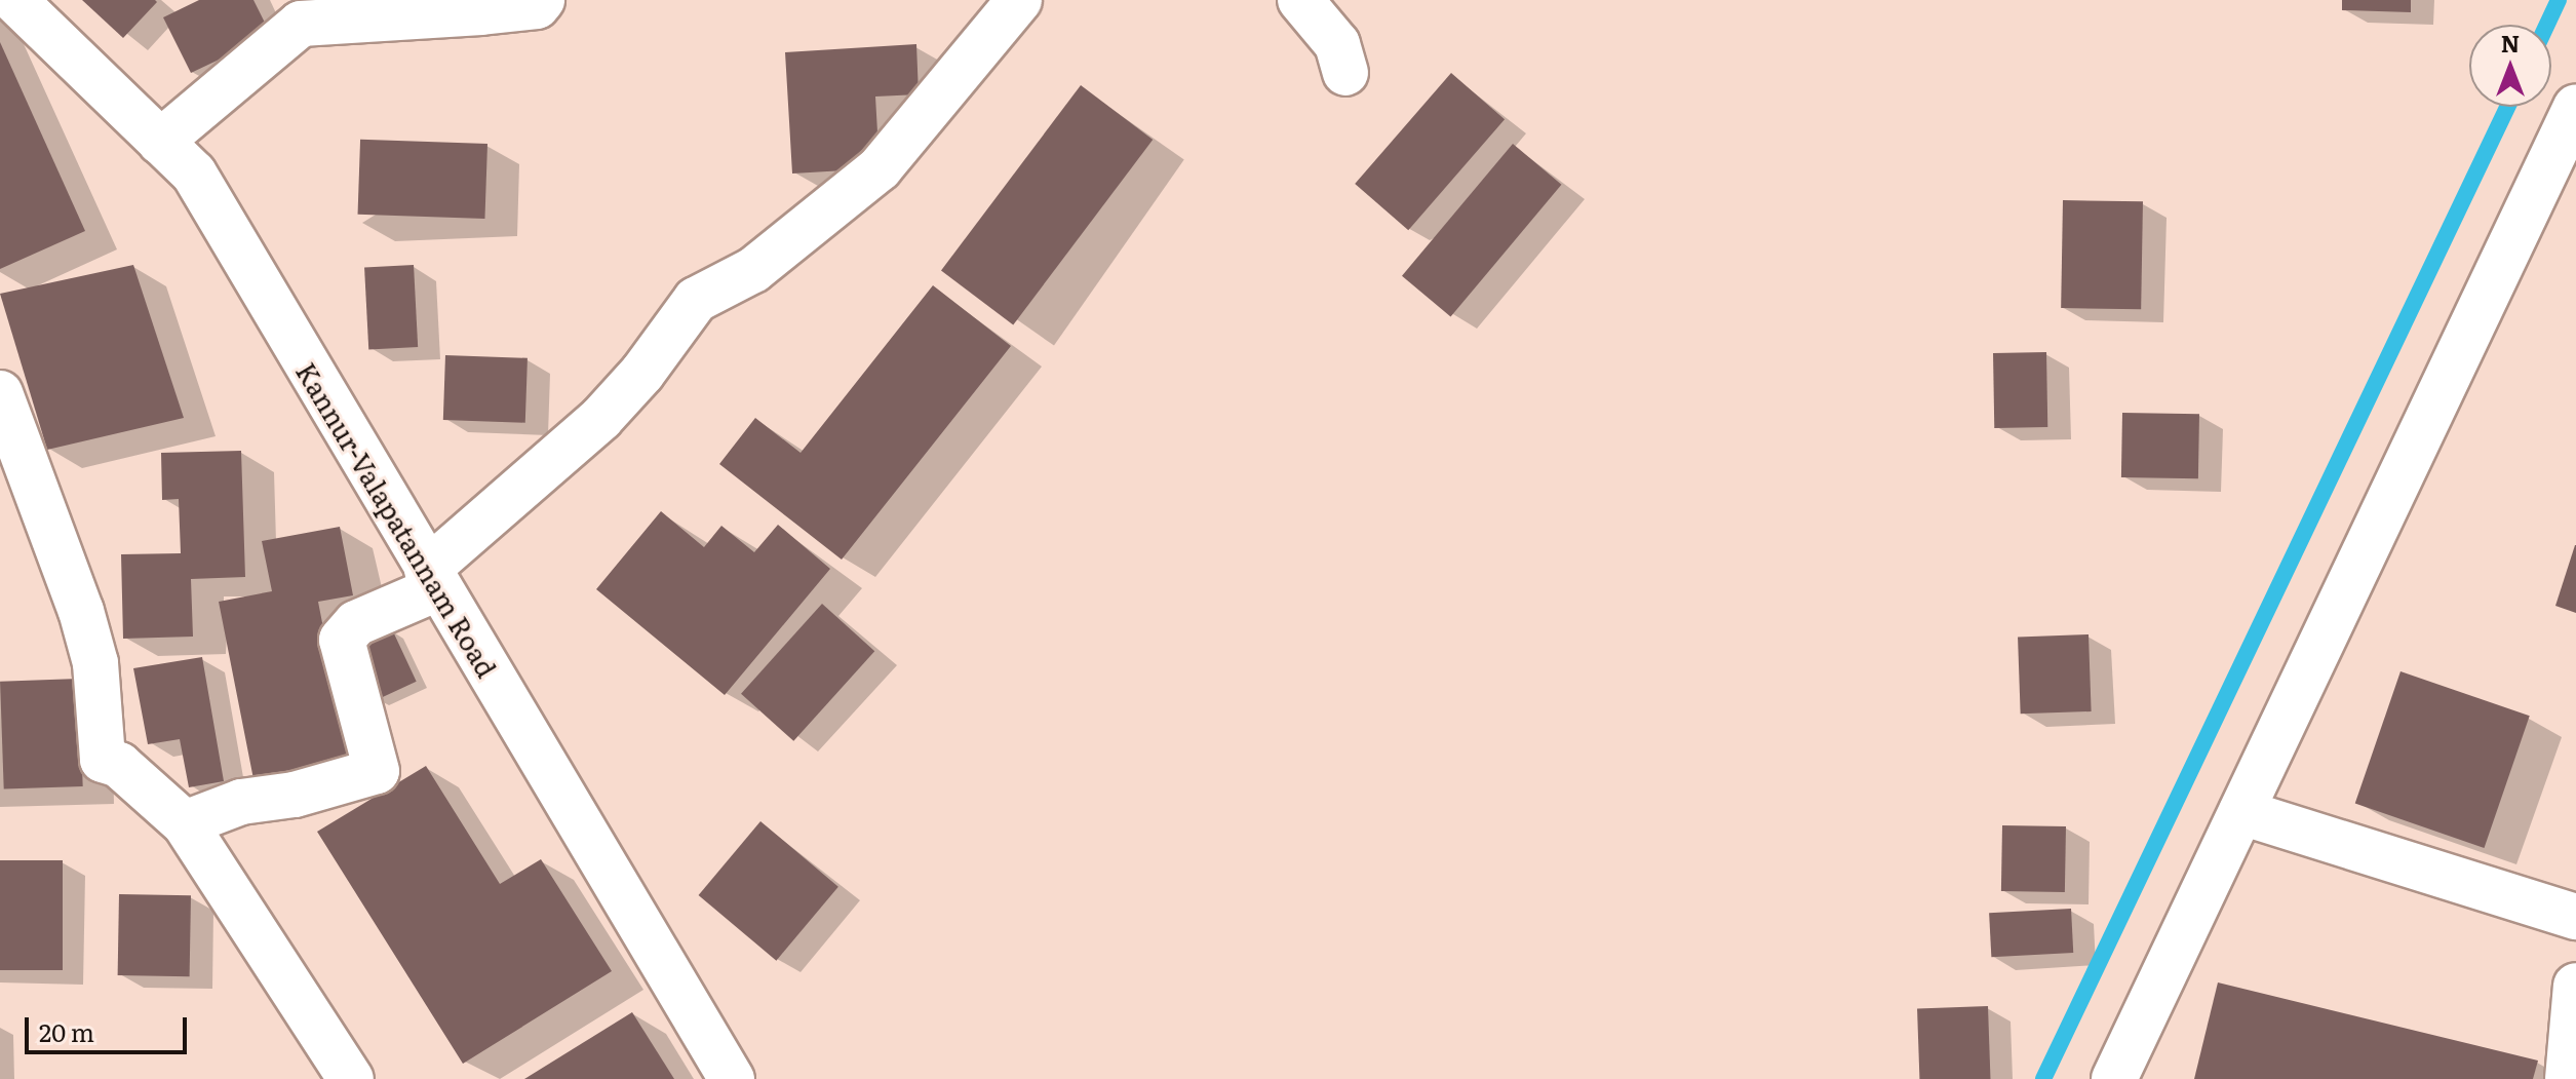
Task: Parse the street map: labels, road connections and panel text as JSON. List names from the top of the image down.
{
  "streets": {
    "street": ["Kannur-Valapatannam Road"]
  },
  "scale_bar": "20 m",
  "north": "top"
}
